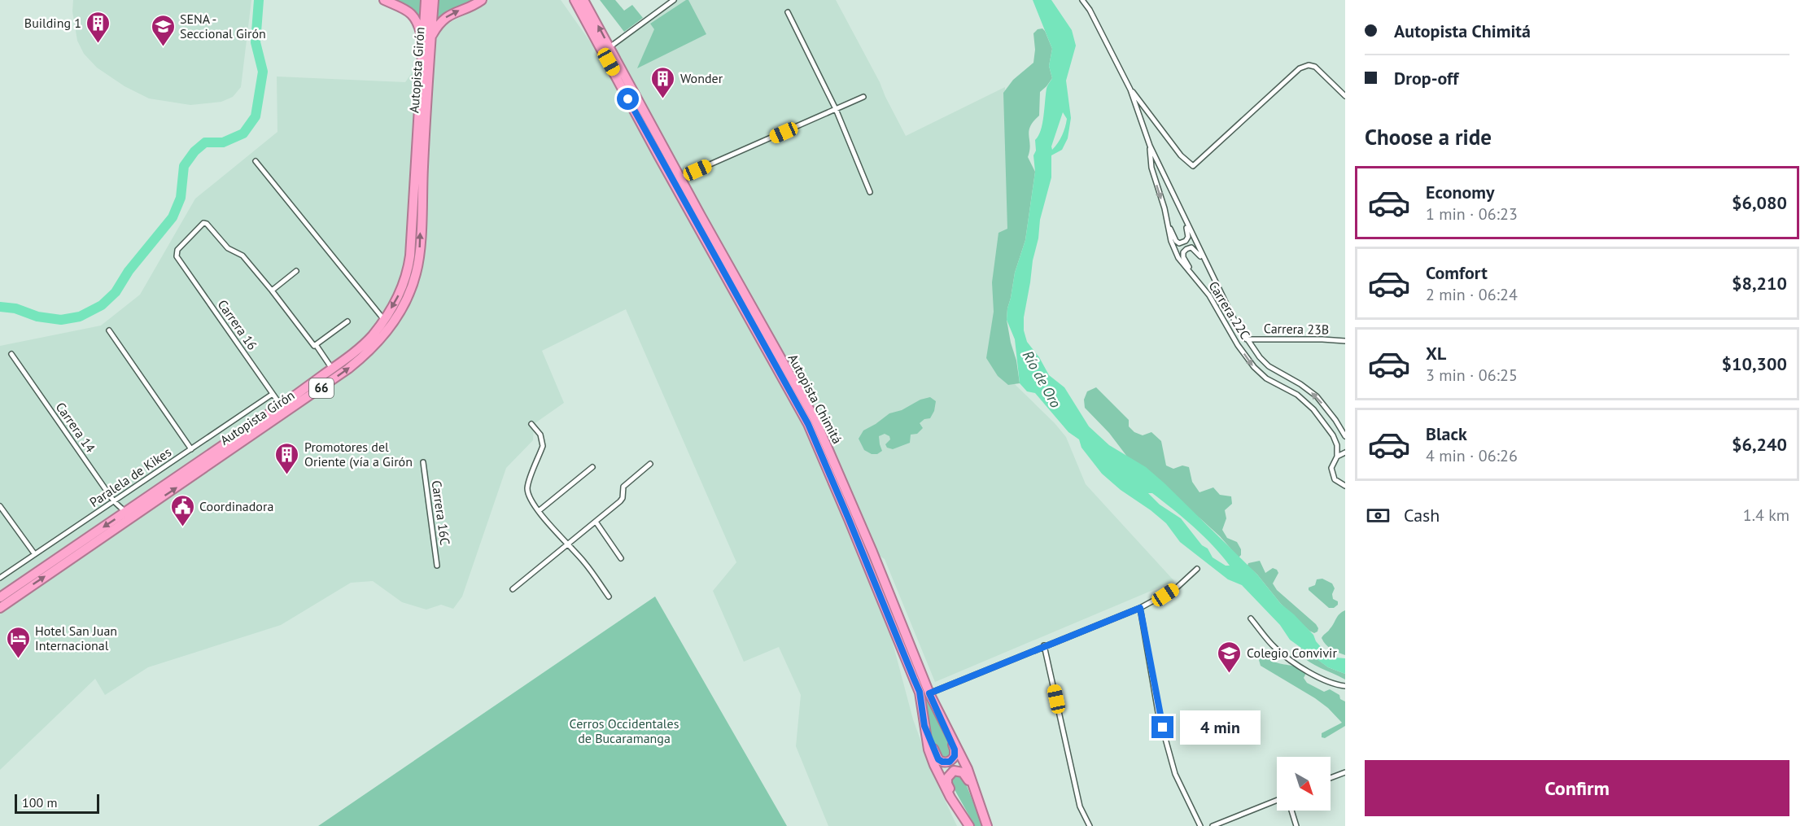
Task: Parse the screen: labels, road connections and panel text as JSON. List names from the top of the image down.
{
  "streets": {
    "highway": ["Autopista Girón", "66", "Autopista Chimitá"],
    "street": [
      "Carrera 22C",
      "Carrera 16",
      "Carrera 23B",
      "Carrera 14",
      "Paralela de Kikes",
      "Carrera 16C"
    ]
  },
  "crossings": [
    ["Autopista Girón", "Carrera 16"],
    ["Autopista Girón", "Carrera 14"],
    ["Carrera 22C", "Carrera 23B"],
    ["Carrera 16", "Paralela de Kikes"],
    ["Carrera 14", "Paralela de Kikes"]
  ],
  "water": ["Río de Oro"],
  "parks": ["Cerros Occidentales de Bucaramanga"],
  "places": {
    "building": ["Building 1", "Wonder", "Promotores del Oriente (vía a Girón"],
    "school or university": ["SENA - Seccional Girón", "Colegio Convivir"],
    "public building": ["Coordinadora"],
    "hotel": ["Hotel San Juan Internacional"]
  },
  "scale_bar": "100 m",
  "north": "bottom right",
  "page": {
    "banner": ["Autopista Chimitá", "Drop-off"],
    "heading": "Choose a ride",
    "list": [
      {
        "name": "Economy",
        "note": "1 min · 06:23",
        "value": "$6,080"
      },
      {
        "name": "Comfort",
        "note": "2 min · 06:24",
        "value": "$8,210"
      },
      {
        "name": "XL",
        "note": "3 min · 06:25",
        "value": "$10,300"
      },
      {
        "name": "Black",
        "note": "4 min · 06:26",
        "value": "$6,240"
      }
    ],
    "pay": ["Cash", "1.4 km"],
    "bubble": "4 min",
    "buttons": "Confirm",
    "scale": "100 m"
  }
}
